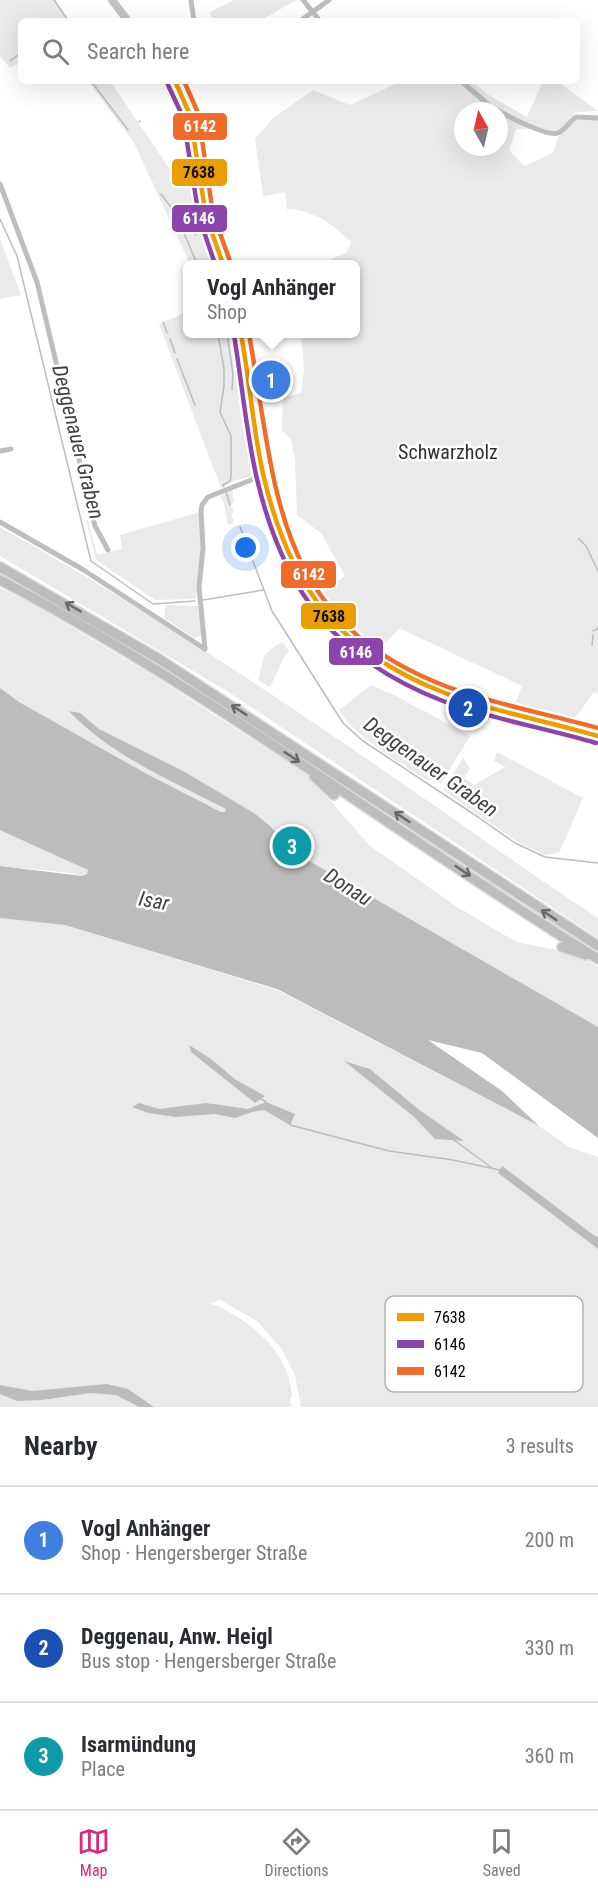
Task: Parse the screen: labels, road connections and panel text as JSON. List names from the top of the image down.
{
  "water": ["Deggenauer Graben", "Donau", "Isar"],
  "parks": ["Schwarzholz"],
  "lines": ["transit line 7638", "transit line 6142", "transit line 6146"],
  "legend": ["7638", "6146", "6142"],
  "north": "top",
  "page": {
    "search": "Search here",
    "popup": ["Vogl Anhänger", "Shop"],
    "pins": ["1", "2", "3"],
    "heading": ["Nearby", "3 results"],
    "list": [
      {
        "mark": "1",
        "name": "Vogl Anhänger",
        "note": "Shop · Hengersberger Straße",
        "value": "200 m"
      },
      {
        "mark": "2",
        "name": "Deggenau, Anw. Heigl",
        "note": "Bus stop · Hengersberger Straße",
        "value": "330 m"
      },
      {
        "mark": "3",
        "name": "Isarmündung",
        "note": "Place",
        "value": "360 m"
      }
    ],
    "nav": ["Map", "Directions", "Saved"]
  }
}
